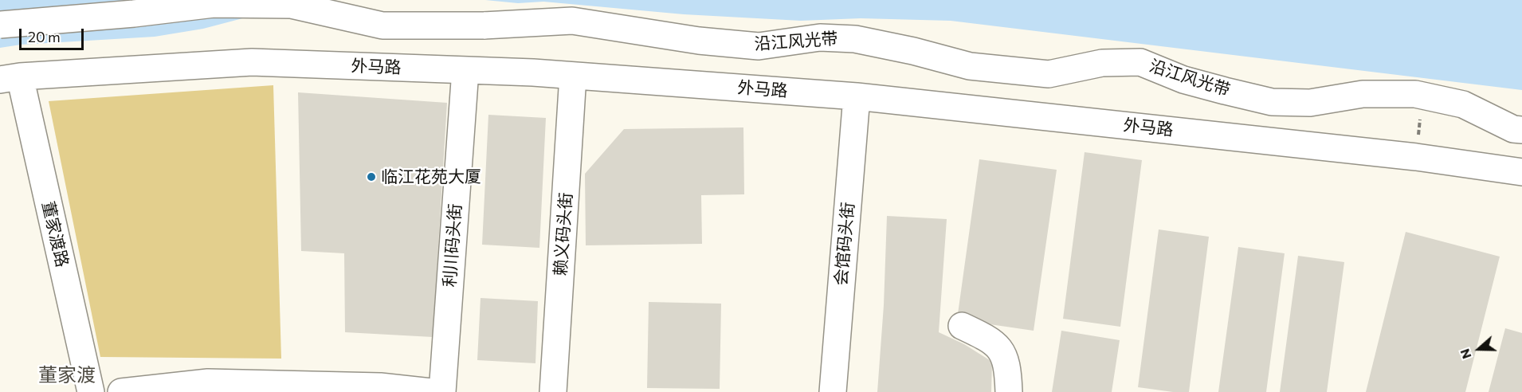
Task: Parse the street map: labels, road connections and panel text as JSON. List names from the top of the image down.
{
  "streets": {
    "street": [
      "沿江风光带",
      "外马路",
      "董家渡路",
      "赖义码头街",
      "会馆码头街",
      "利川码头街"
    ]
  },
  "crossings": [
    ["外马路", "董家渡路"],
    ["外马路", "赖义码头街"],
    ["外马路", "会馆码头街"],
    ["外马路", "利川码头街"]
  ],
  "districts": ["董家渡"],
  "places": ["临江花苑大厦"],
  "scale_bar": "20 m",
  "north": "left"
}
